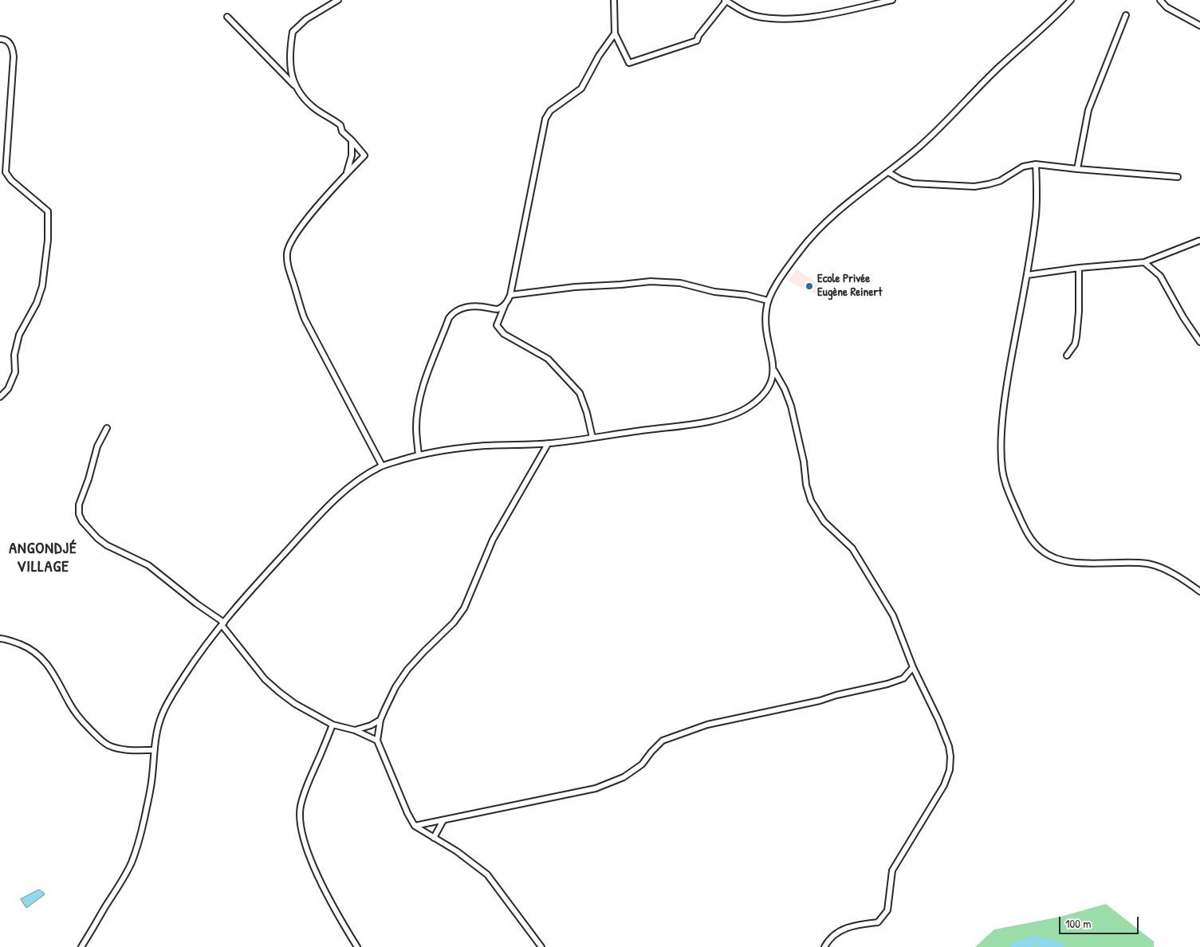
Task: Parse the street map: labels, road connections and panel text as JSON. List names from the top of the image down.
{
  "districts": ["ANGONDJÉ VILLAGE"],
  "places": ["Ecole Privée Eugène Reinert"],
  "scale_bar": "100 m"
}
